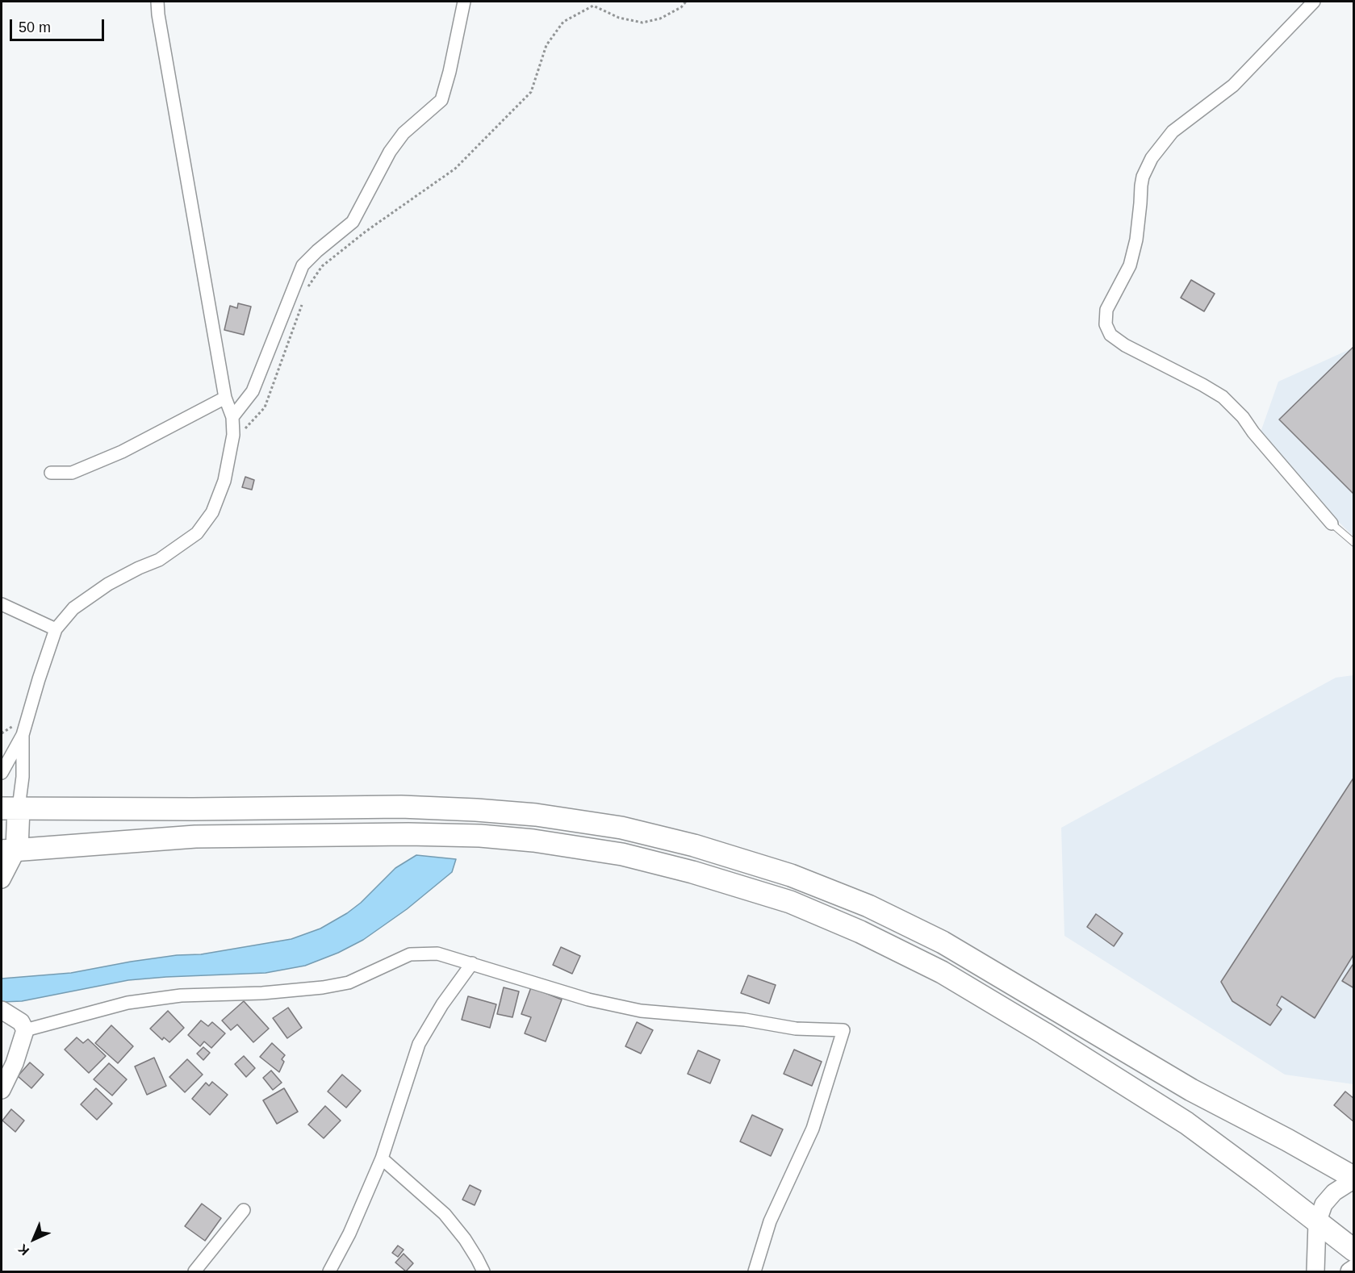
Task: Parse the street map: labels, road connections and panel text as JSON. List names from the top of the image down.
{
  "scale_bar": "50 m",
  "north": "bottom left"
}
